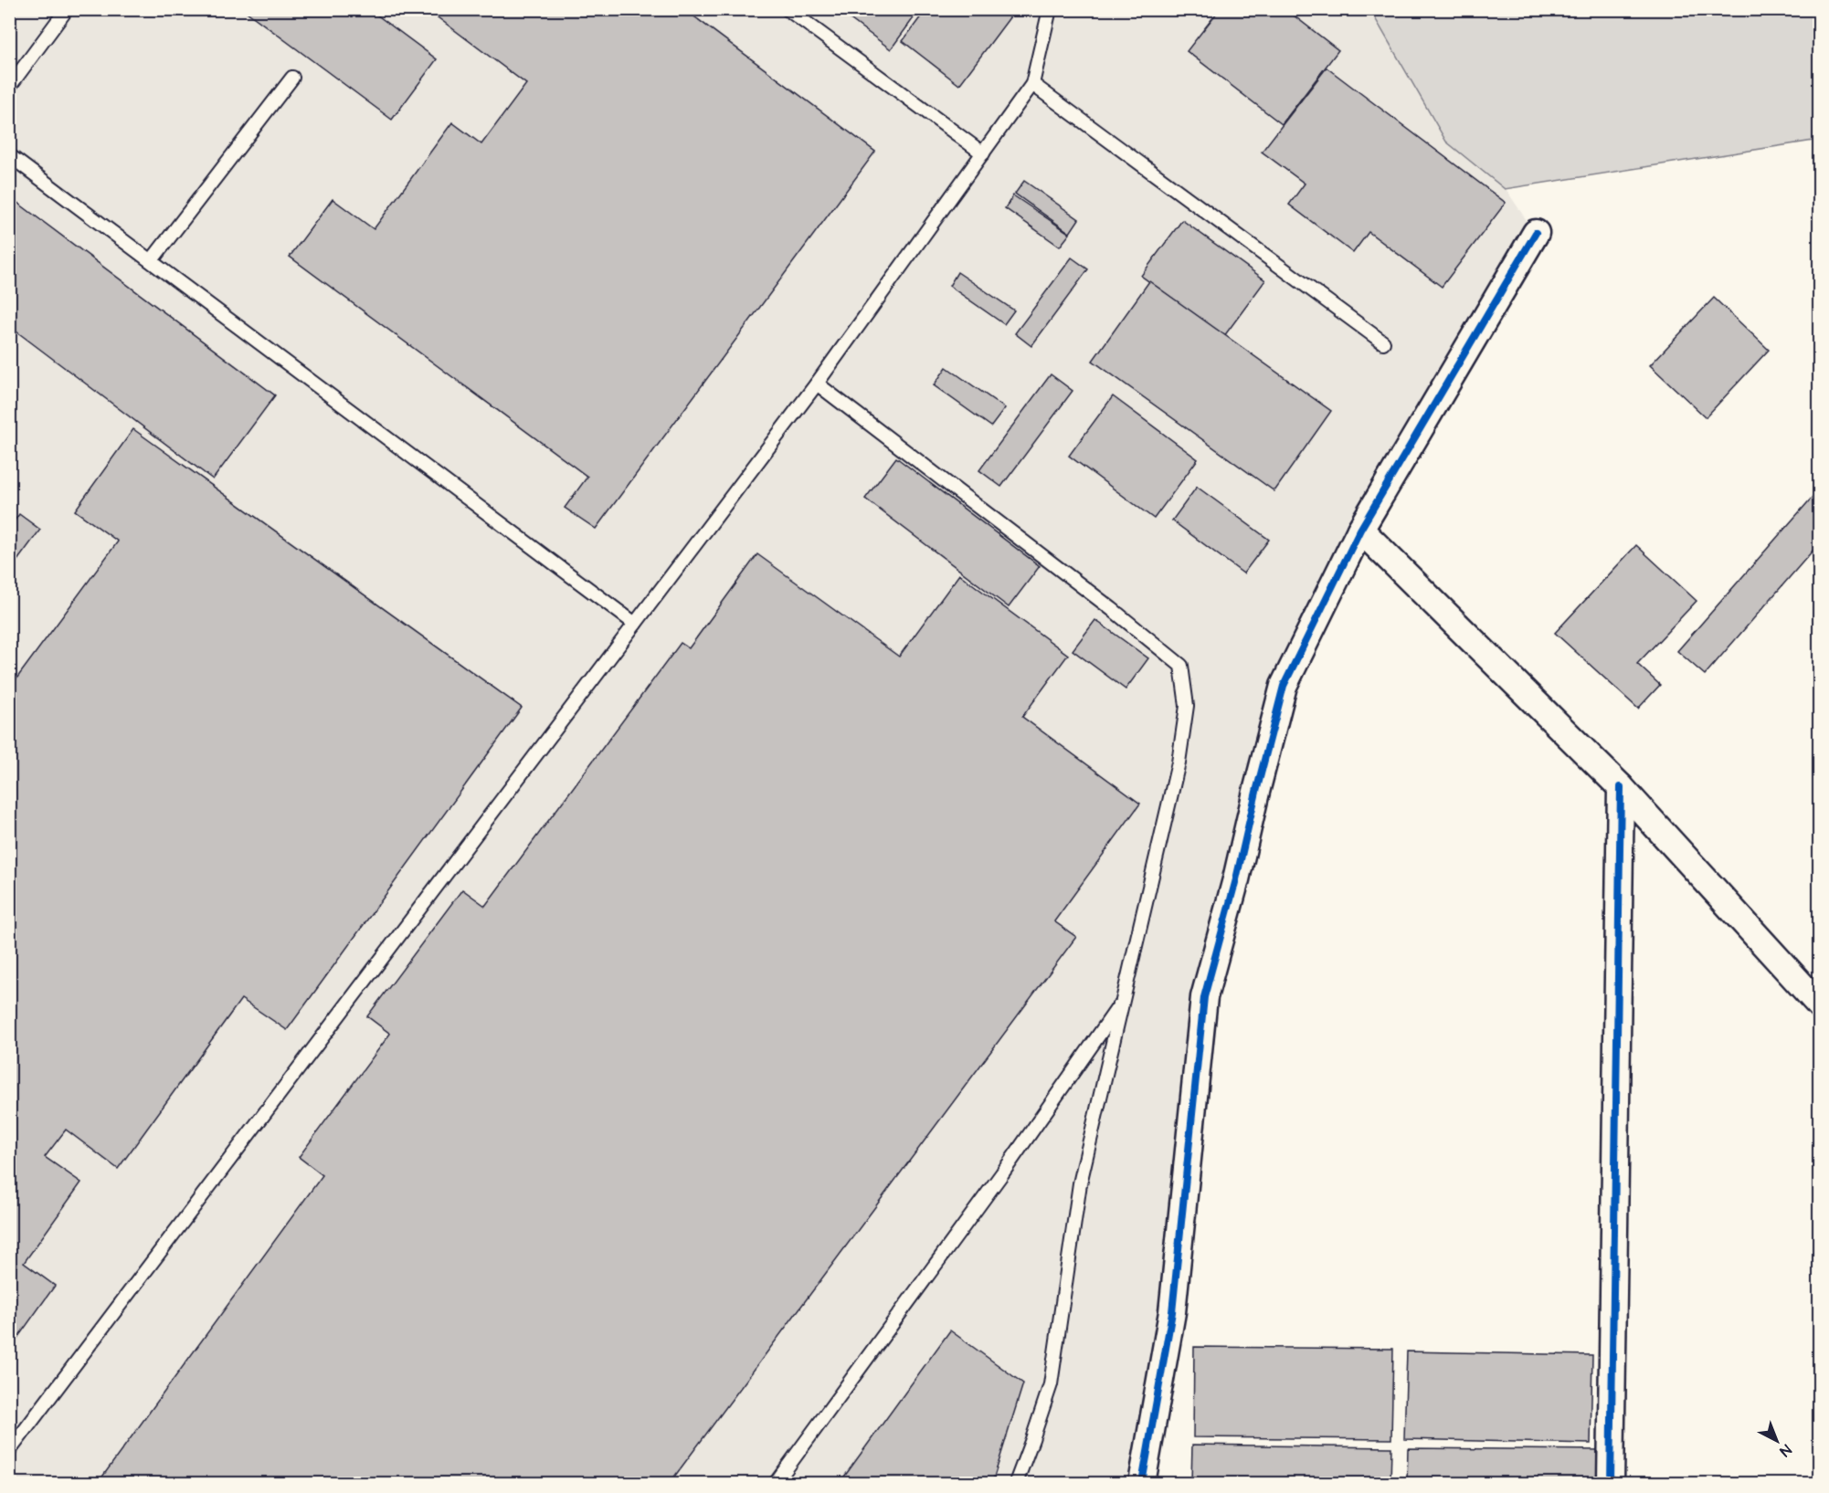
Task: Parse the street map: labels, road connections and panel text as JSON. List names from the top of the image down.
{
  "north": "bottom right"
}
